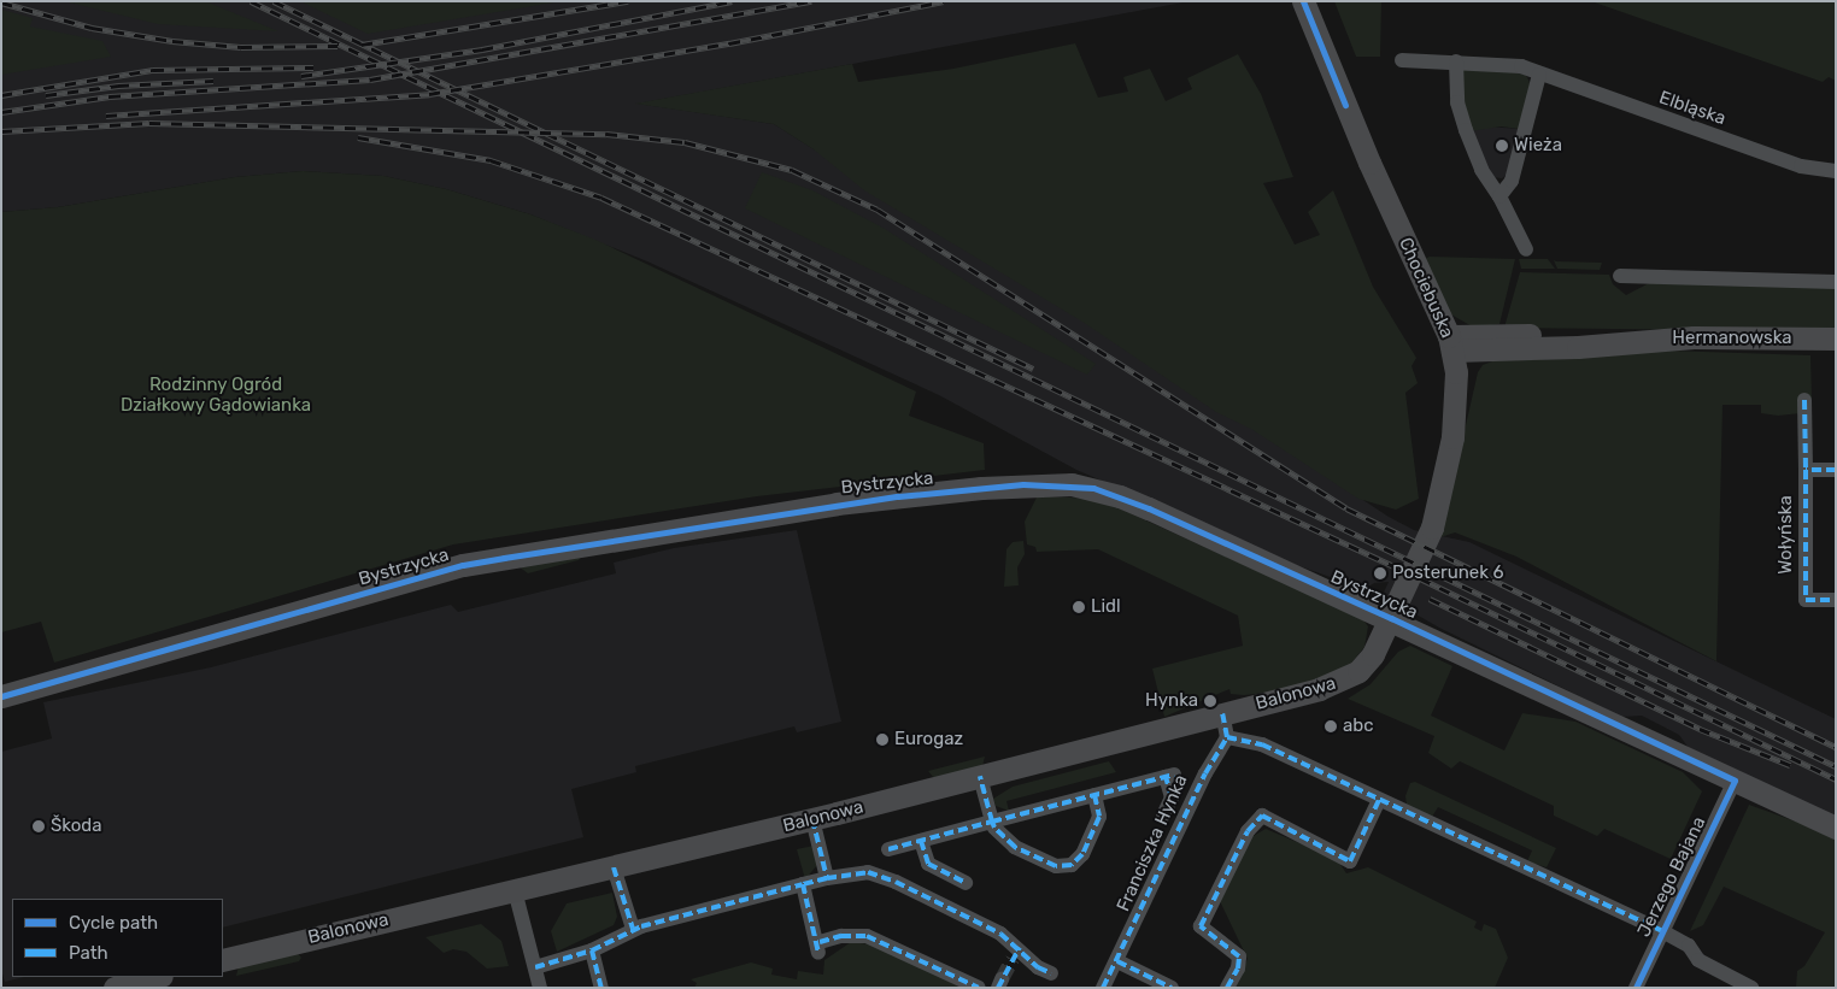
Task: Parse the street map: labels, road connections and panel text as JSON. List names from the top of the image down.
{
  "streets": {
    "street": [
      "Elbląska",
      "Chociebuska",
      "Hermanowska",
      "Bystrzycka",
      "Wołyńska",
      "Balonowa",
      "Franciszka Hynka",
      "Jerzego Bajana"
    ]
  },
  "crossings": [
    ["Chociebuska", "Hermanowska"],
    ["Chociebuska", "Bystrzycka"],
    ["Chociebuska", "Balonowa"],
    ["Bystrzycka", "Balonowa"],
    ["Bystrzycka", "Jerzego Bajana"]
  ],
  "parks": ["Rodzinny Ogród Działkowy Gądowianka"],
  "places": [
    "Wieża",
    "Posterunek 6",
    "Lidl",
    "Hynka",
    "abc",
    "Eurogaz",
    "Škoda"
  ],
  "legend": ["Cycle path", "Path"]
}
